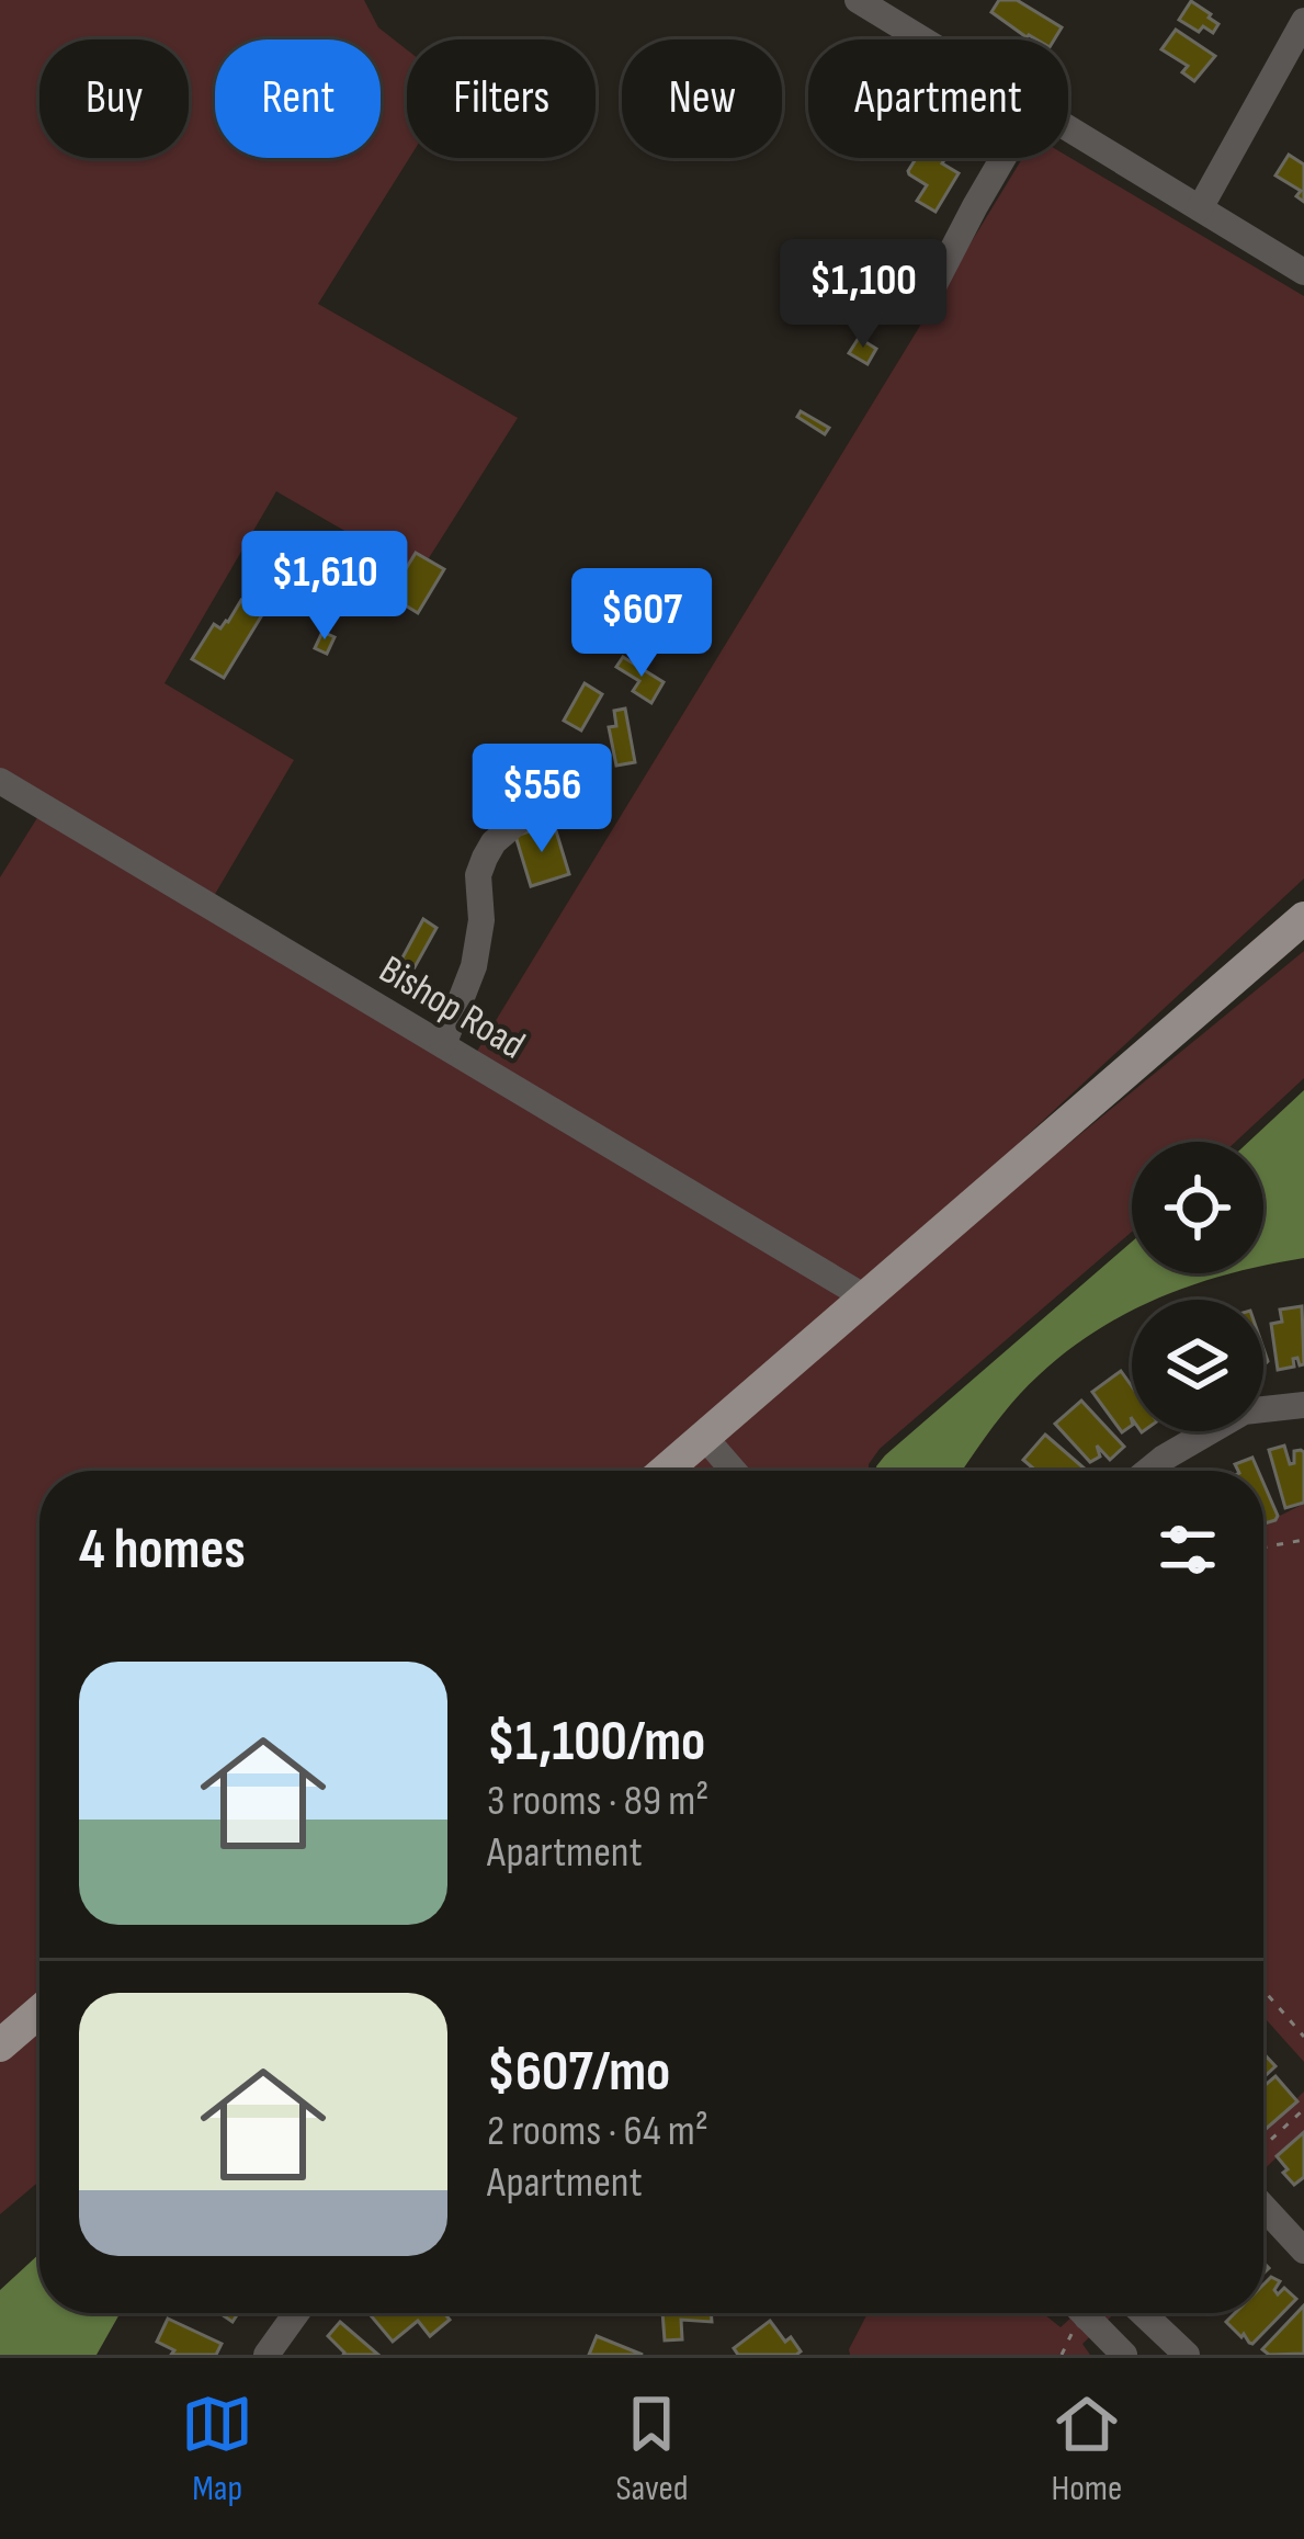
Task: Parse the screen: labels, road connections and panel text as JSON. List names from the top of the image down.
{
  "streets": {
    "street": ["Bishop Road"]
  },
  "page": {
    "chip": [
      "Buy",
      "Rent",
      "Filters",
      "New",
      "Apartment"
    ],
    "price": [
      "$1,100",
      "$1,610",
      "$607",
      "$556"
    ],
    "heading": "4 homes",
    "list": [
      {
        "name": "$1,100/mo",
        "note": "3 rooms · 89 m² · Apartment"
      },
      {
        "name": "$607/mo",
        "note": "2 rooms · 64 m² · Apartment"
      }
    ],
    "tabs": ["Map", "Saved", "Home"]
  }
}
